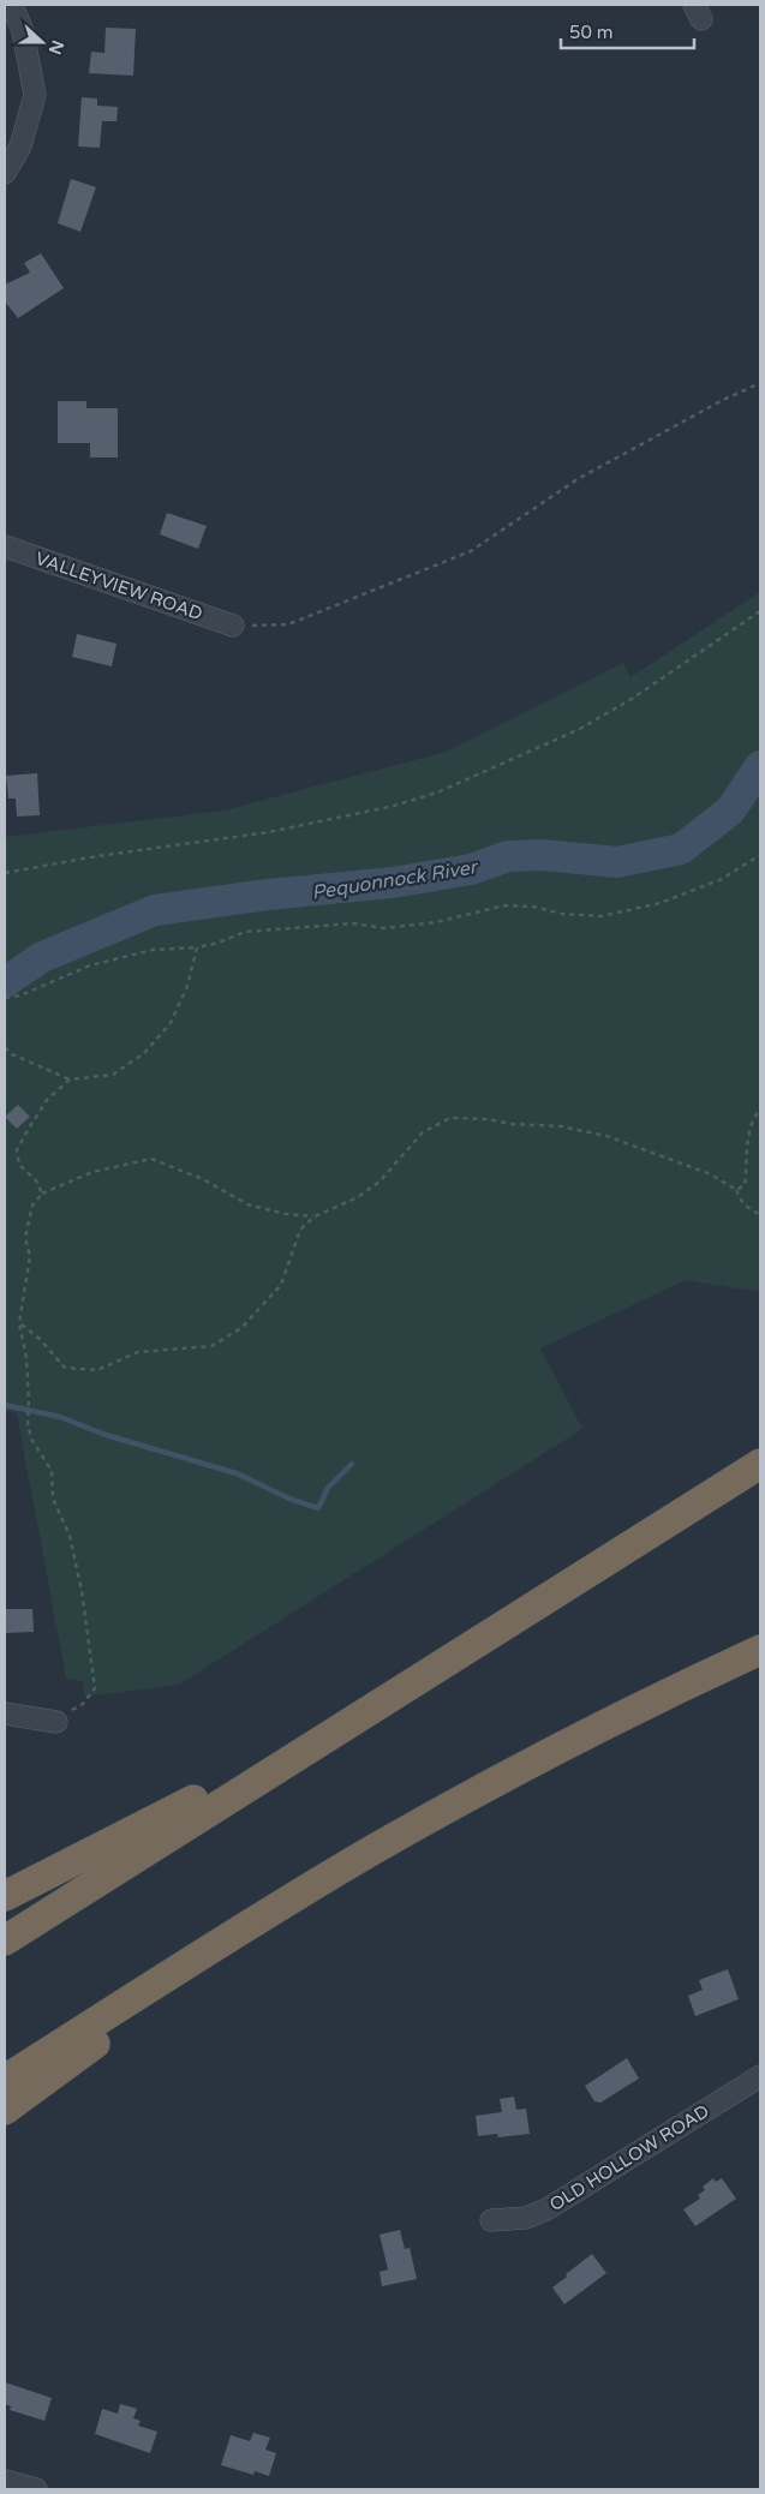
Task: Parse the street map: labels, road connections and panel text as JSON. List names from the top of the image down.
{
  "streets": {
    "street": ["VALLEYVIEW ROAD", "OLD HOLLOW ROAD"]
  },
  "water": ["Pequonnock River"],
  "scale_bar": "50 m",
  "north": "right"
}
